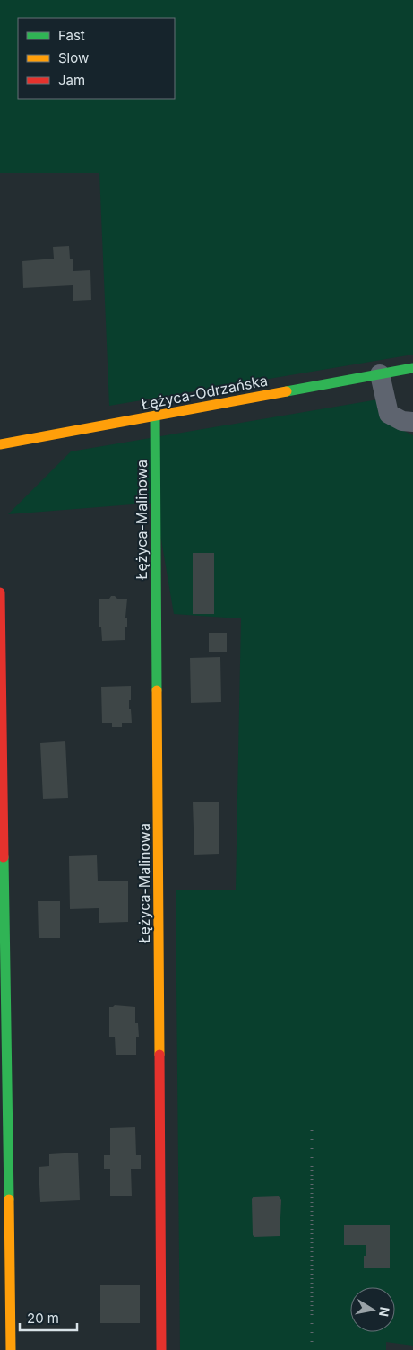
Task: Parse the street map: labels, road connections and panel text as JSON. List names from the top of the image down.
{
  "streets": {
    "street": ["Łężyca-Odrzańska", "Łężyca-Malinowa"]
  },
  "crossings": [
    ["Łężyca-Odrzańska", "Łężyca-Malinowa"]
  ],
  "legend": ["Fast", "Slow", "Jam"],
  "scale_bar": "20 m",
  "north": "right"
}
